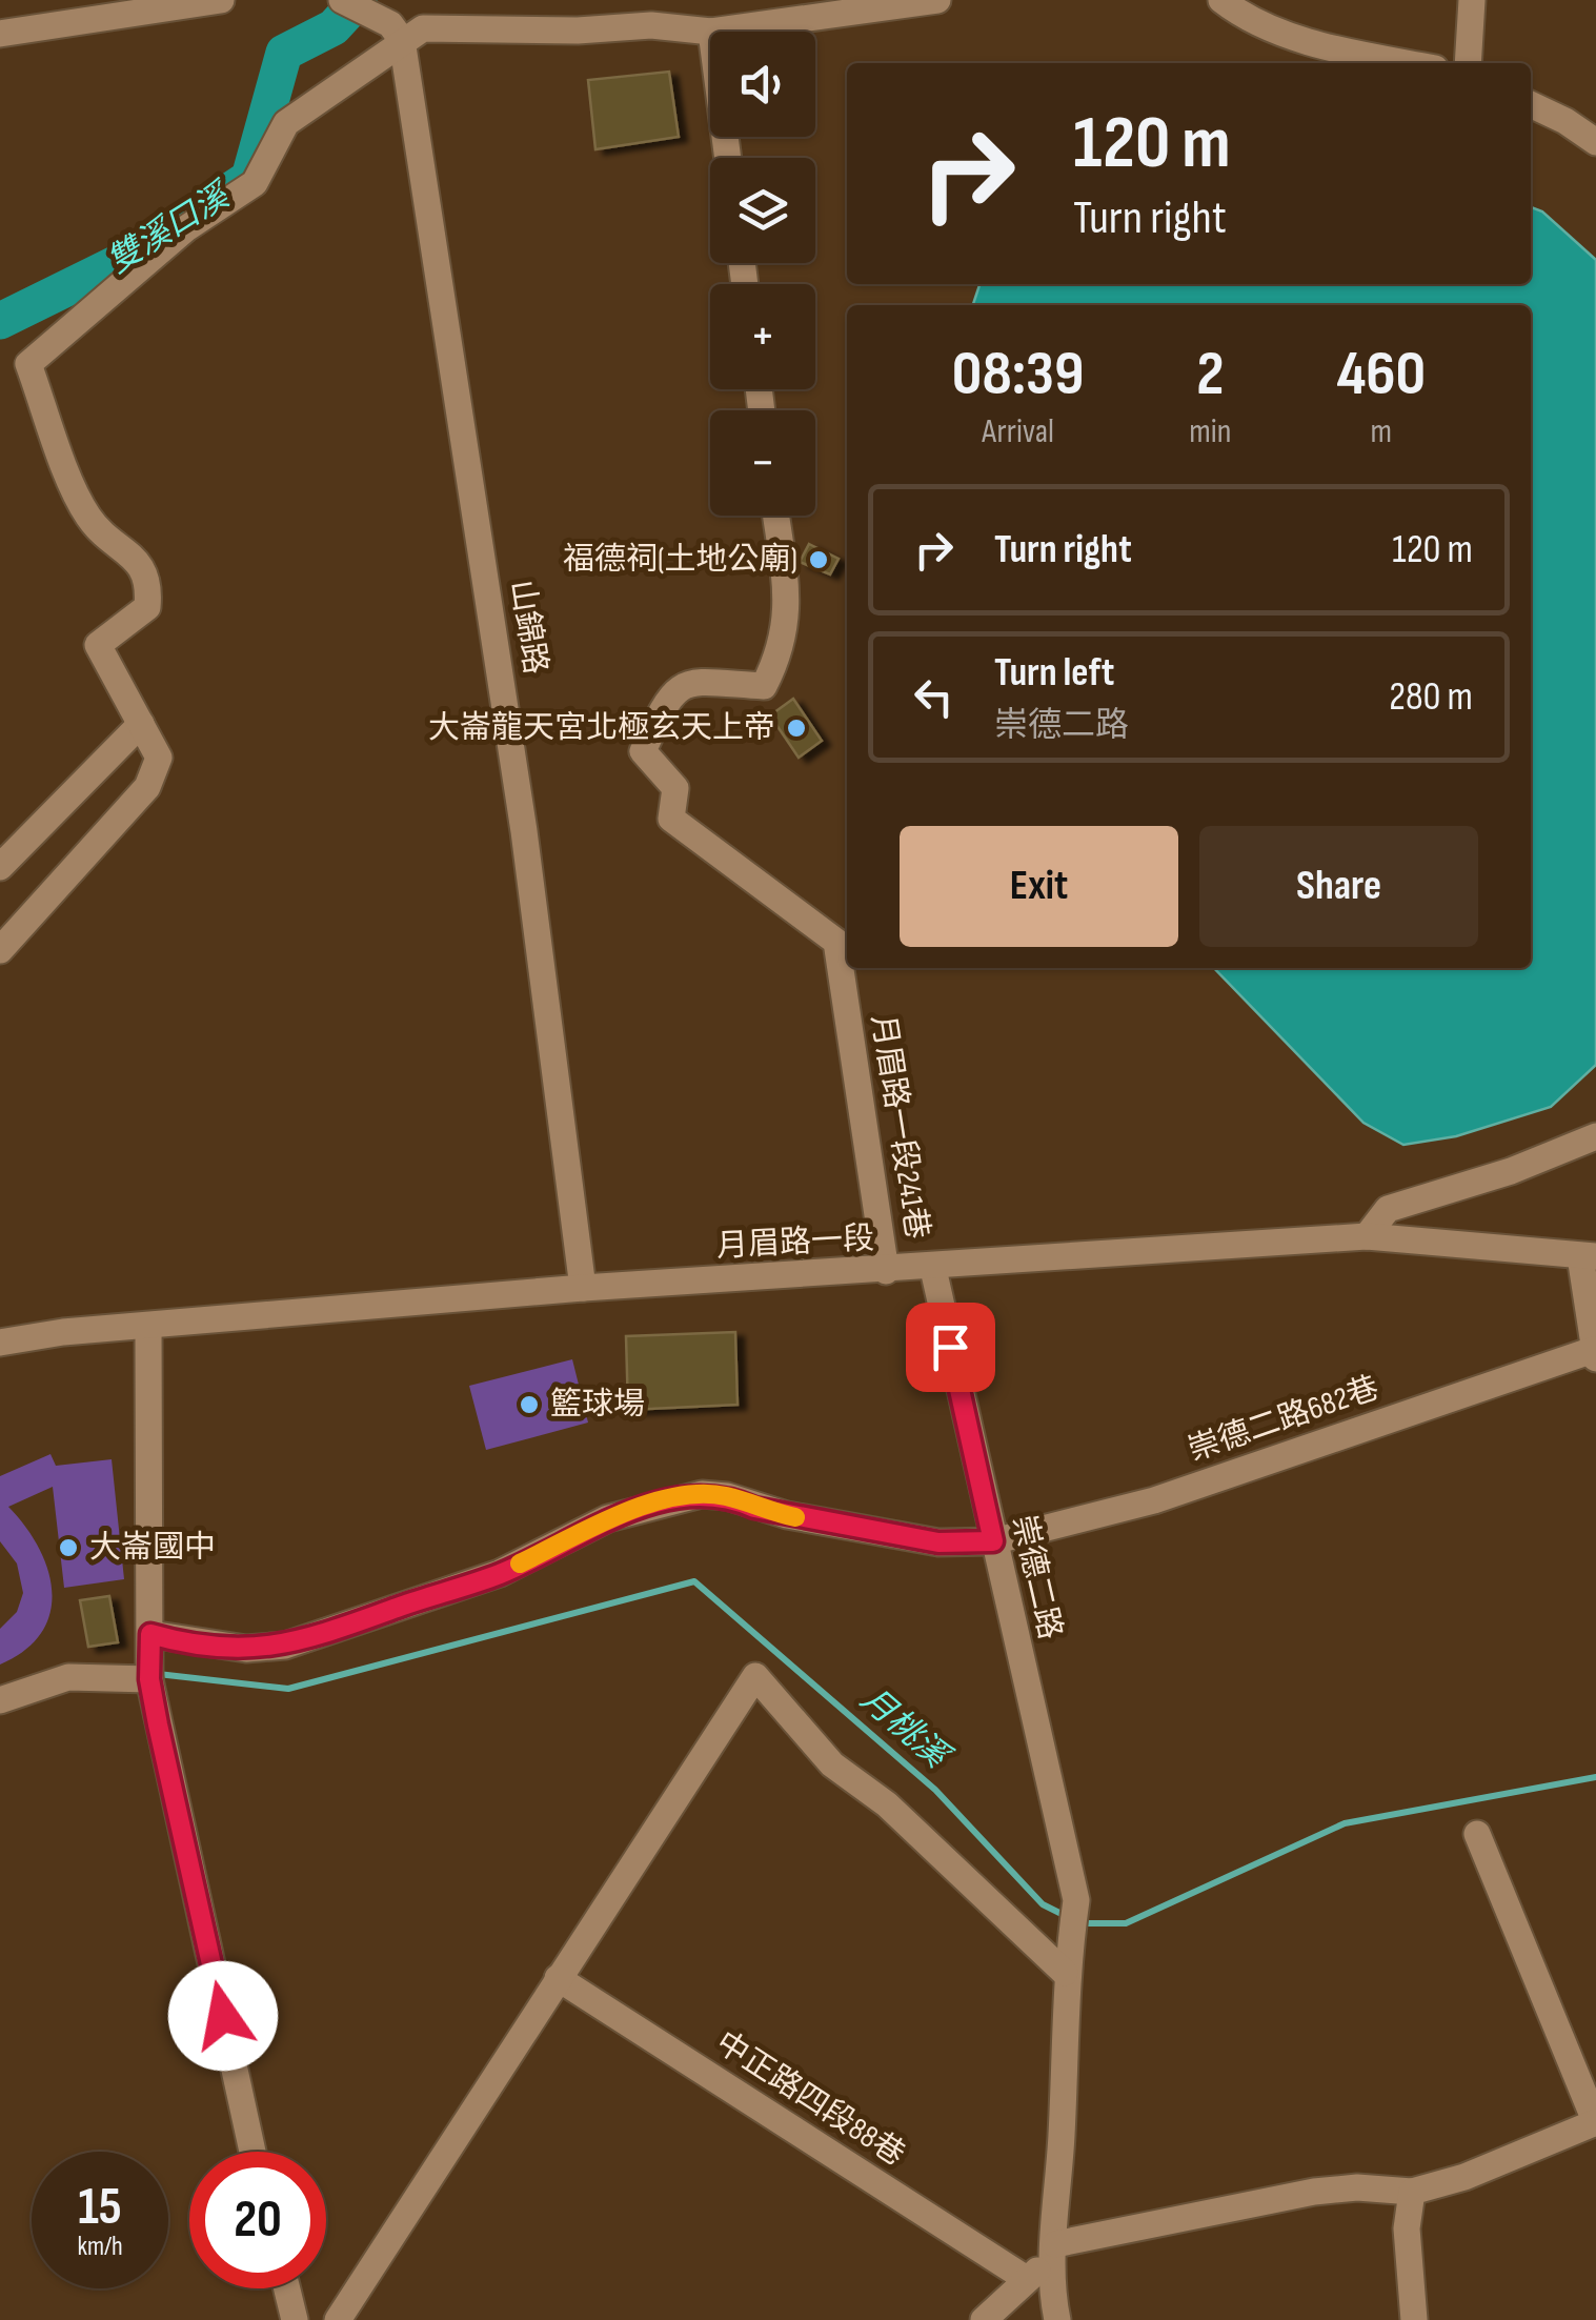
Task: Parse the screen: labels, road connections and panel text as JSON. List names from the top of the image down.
{
  "streets": {
    "street": [
      "山錦路",
      "月眉路一段241巷",
      "月眉路一段",
      "崇德二路682巷",
      "崇德二路",
      "中正路四段88巷"
    ]
  },
  "crossings": [
    ["山錦路", "月眉路一段"],
    ["月眉路一段241巷", "月眉路一段"],
    ["月眉路一段", "崇德二路"],
    ["崇德二路682巷", "崇德二路"]
  ],
  "water": ["雙溪口溪", "月桃溪"],
  "places": [
    "福德祠(土地公廟)",
    "大崙龍天宮北極玄天上帝",
    "籃球場",
    "大崙國中"
  ],
  "page": {
    "map_buttons": ["+", "−"],
    "turn": ["120 m", "Turn right"],
    "eta": [
      "08:39",
      "Arrival",
      "2",
      "min",
      "460",
      "m"
    ],
    "list": [
      {
        "name": "Turn right",
        "value": "120 m"
      },
      {
        "name": "Turn left",
        "note": "崇德二路",
        "value": "280 m"
      }
    ],
    "buttons": ["Exit", "Share"],
    "speed": "15 km/h",
    "limit": "20"
  }
}
